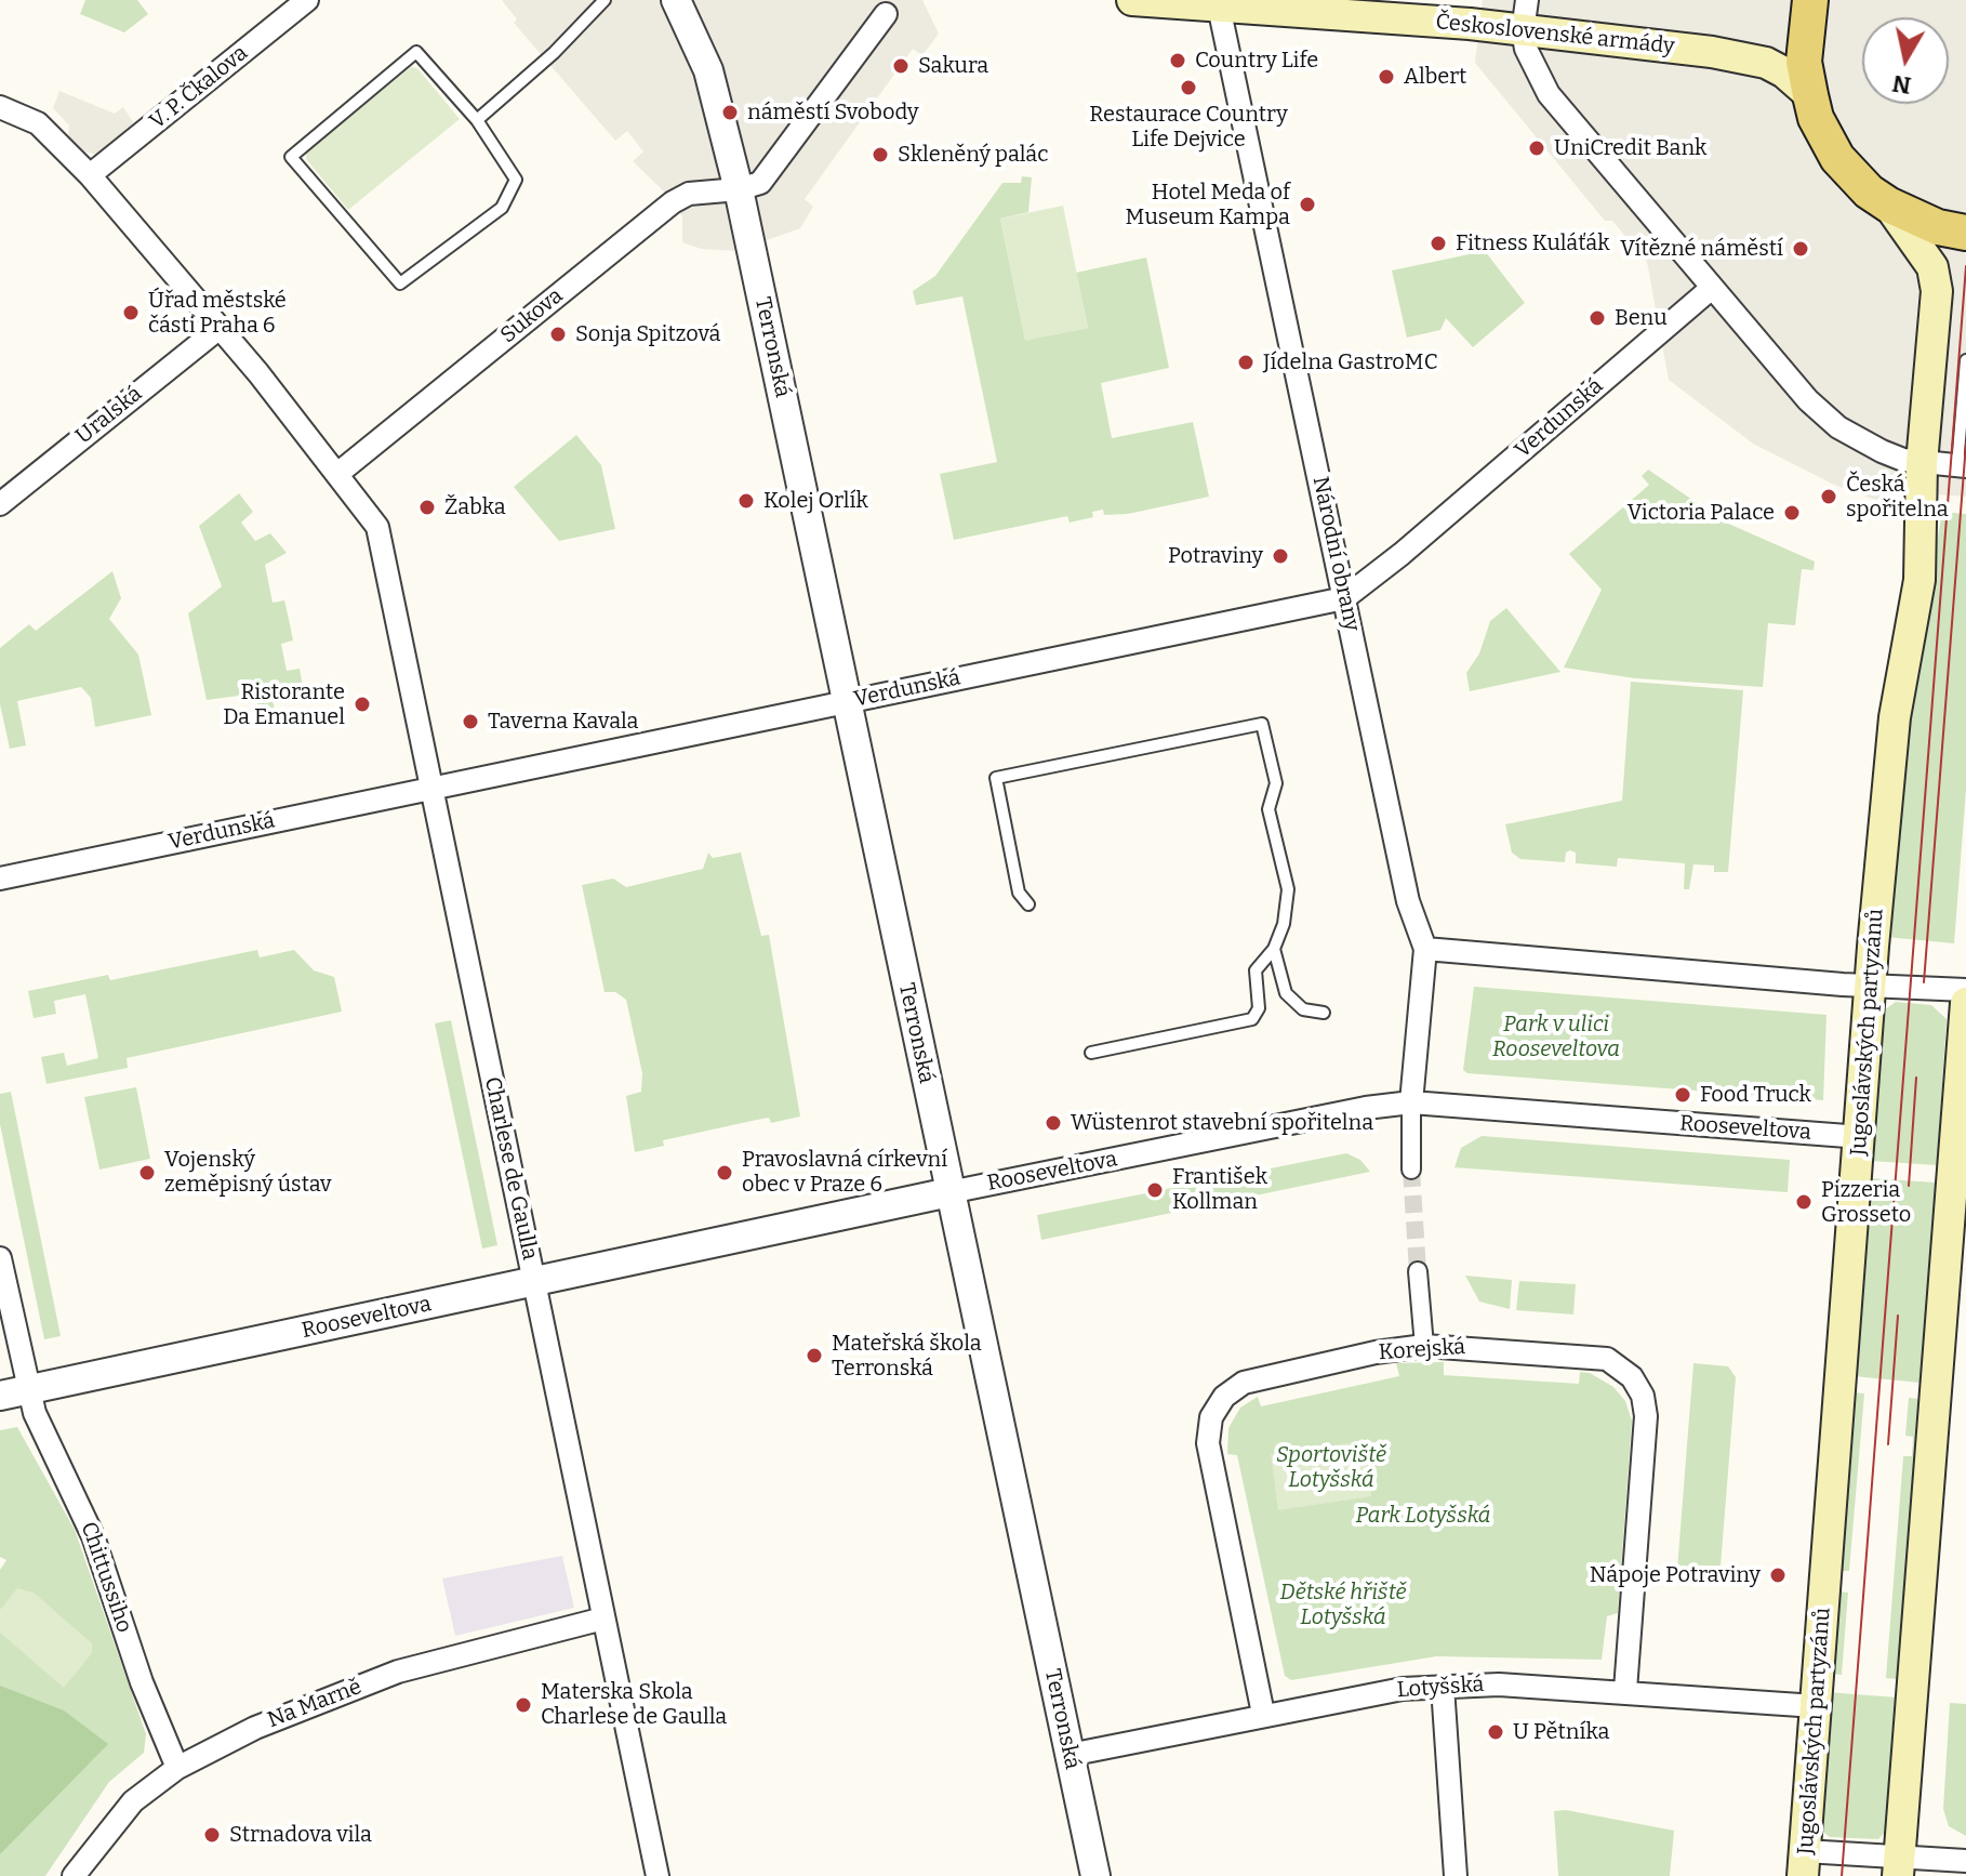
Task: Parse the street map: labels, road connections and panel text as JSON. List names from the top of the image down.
{
  "streets": {
    "main road": ["Československé armády", "Jugoslávských partyzánů"],
    "street": [
      "V. P. Čkalova",
      "Sukova",
      "Terronská",
      "Uralská",
      "Verdunská",
      "Národní obrany",
      "Rooseveltova",
      "Charlese de Gaulla",
      "Korejská",
      "Chittussiho",
      "Lotyšská",
      "Na Marně"
    ]
  },
  "crossings": [
    ["Československé armády", "Národní obrany"],
    ["V. P. Čkalova", "Charlese de Gaulla"],
    ["Sukova", "Terronská"],
    ["Sukova", "Charlese de Gaulla"],
    ["Terronská", "Verdunská"],
    ["Terronská", "Rooseveltova"],
    ["Terronská", "Lotyšská"],
    ["Uralská", "Charlese de Gaulla"],
    ["Verdunská", "Národní obrany"],
    ["Verdunská", "Charlese de Gaulla"],
    ["Národní obrany", "Rooseveltova"],
    ["Jugoslávských partyzánů", "Rooseveltova"],
    ["Jugoslávských partyzánů", "Lotyšská"],
    ["Rooseveltova", "Charlese de Gaulla"],
    ["Rooseveltova", "Chittussiho"],
    ["Charlese de Gaulla", "Na Marně"],
    ["Korejská", "Lotyšská"],
    ["Chittussiho", "Na Marně"]
  ],
  "parks": [
    "Park v ulici Rooseveltova",
    "Sportoviště Lotyšská",
    "Park Lotyšská",
    "Dětské hřiště Lotyšská"
  ],
  "places": [
    "Country Life",
    "Sakura",
    "Albert",
    "Restaurace Country Life Dejvice",
    "náměstí Svobody",
    "UniCredit Bank",
    "Skleněný palác",
    "Hotel Meda of Museum Kampa",
    "Fitness Kuláťák",
    "Vítězné náměstí",
    "Úřad městské části Praha 6",
    "Benu",
    "Sonja Spitzová",
    "Jídelna GastroMC",
    "Česká spořitelna",
    "Kolej Orlík",
    "Žabka",
    "Victoria Palace",
    "Potraviny",
    "Ristorante Da Emanuel",
    "Taverna Kavala",
    "Food Truck",
    "Wüstenrot stavební spořitelna",
    "Vojenský zeměpisný ústav",
    "Pravoslavná církevní obec v Praze 6",
    "František Kollman",
    "Pizzeria Grosseto",
    "Mateřská škola Terronská",
    "Nápoje Potraviny",
    "Materska Skola Charlese de Gaulla",
    "U Pětníka",
    "Strnadova vila"
  ],
  "north": "bottom"
}
